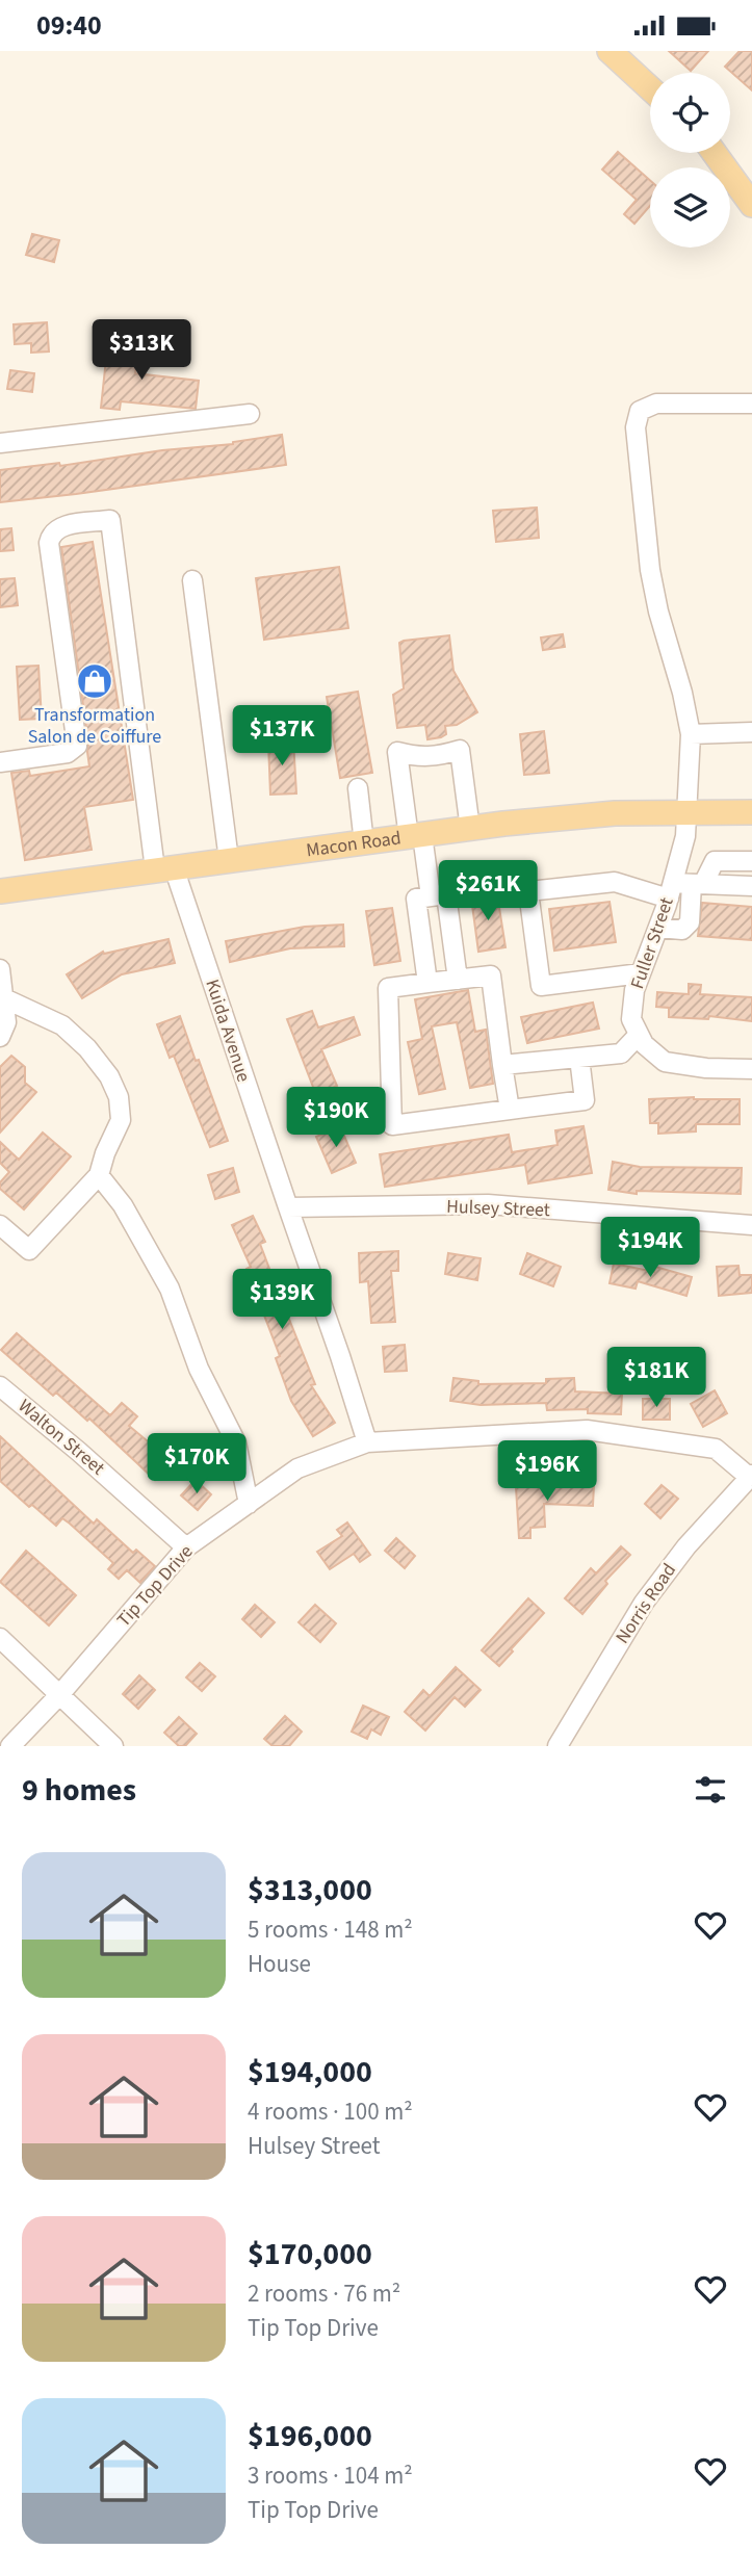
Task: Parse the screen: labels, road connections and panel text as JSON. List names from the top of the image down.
{
  "streets": {
    "main road": ["Macon Road"],
    "street": [
      "Fuller Street",
      "Kuida Avenue",
      "Hulsey Street",
      "Walton Street",
      "Tip Top Drive",
      "Norris Road"
    ]
  },
  "crossings": [
    ["Macon Road", "Fuller Street"],
    ["Macon Road", "Kuida Avenue"],
    ["Kuida Avenue", "Hulsey Street"],
    ["Kuida Avenue", "Tip Top Drive"],
    ["Walton Street", "Tip Top Drive"],
    ["Tip Top Drive", "Norris Road"]
  ],
  "places": {
    "shop": ["Transformation Salon de Coiffure"]
  },
  "page": {
    "status": "09:40",
    "price": [
      "$313K",
      "$137K",
      "$261K",
      "$190K",
      "$194K",
      "$139K",
      "$181K",
      "$170K",
      "$196K"
    ],
    "heading": "9 homes",
    "list": [
      {
        "name": "$313,000",
        "note": "5 rooms · 148 m² · House"
      },
      {
        "name": "$194,000",
        "note": "4 rooms · 100 m² · Hulsey Street"
      },
      {
        "name": "$170,000",
        "note": "2 rooms · 76 m² · Tip Top Drive"
      },
      {
        "name": "$196,000",
        "note": "3 rooms · 104 m² · Tip Top Drive"
      }
    ]
  }
}
